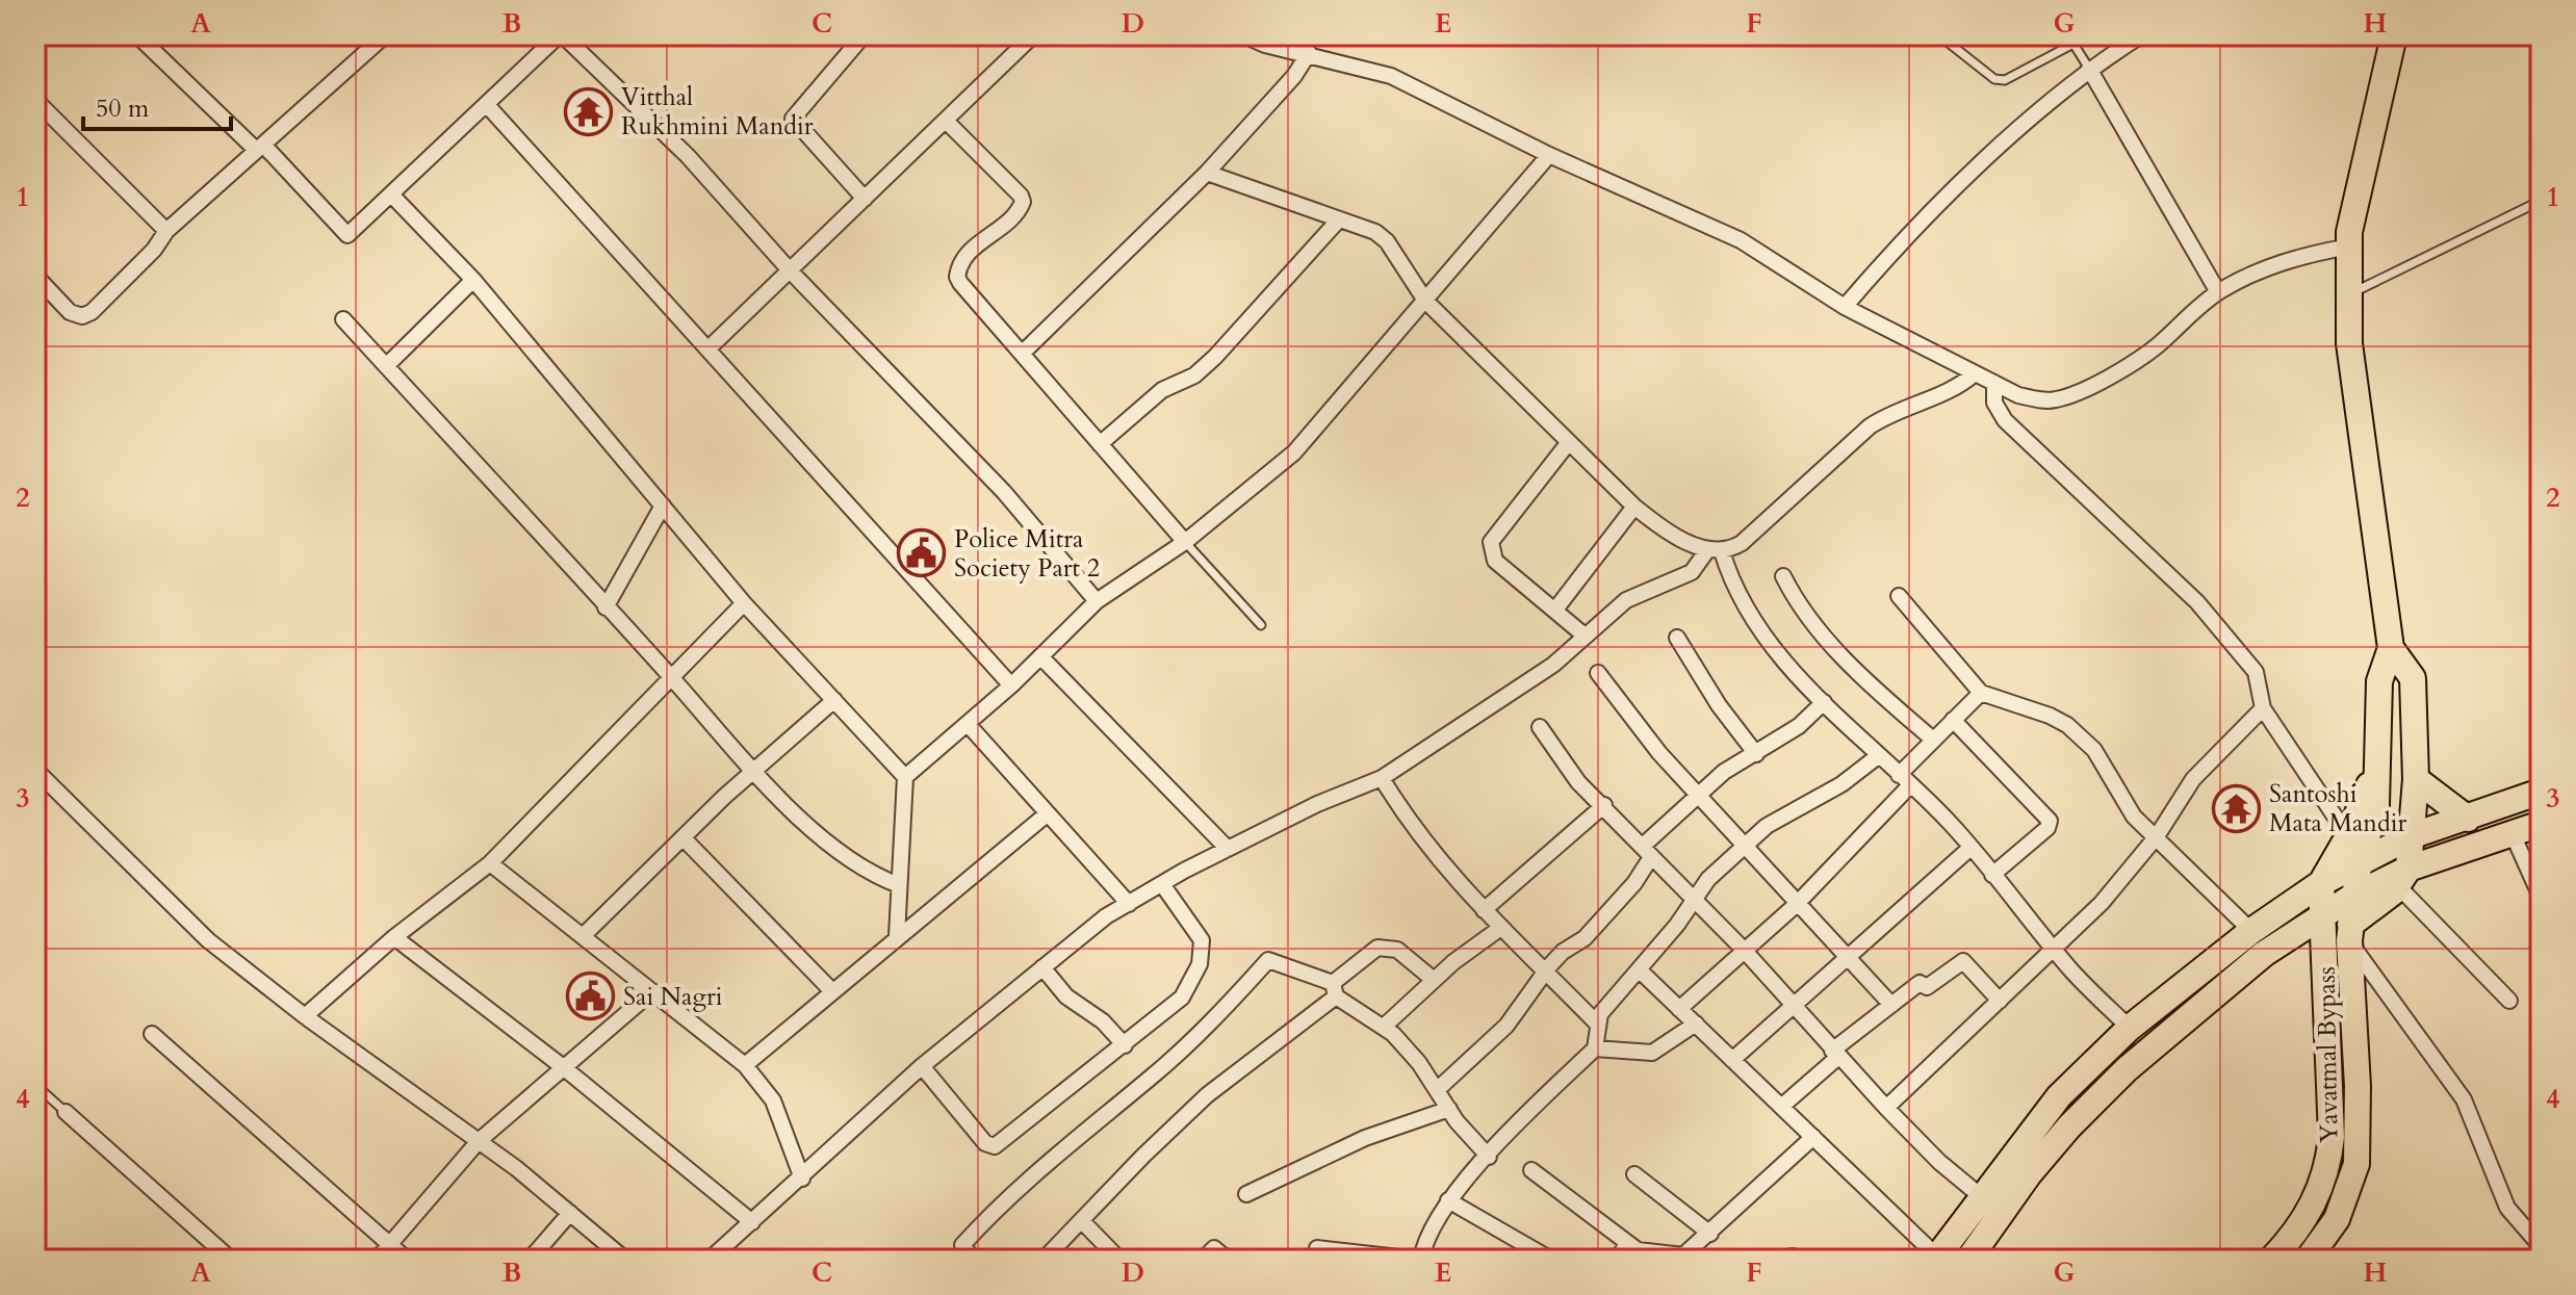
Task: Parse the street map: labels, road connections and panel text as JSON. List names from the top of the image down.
{
  "streets": {
    "main road": ["Yavatmal Bypass"]
  },
  "places": {
    "temple": ["Vitthal Rukhmini Mandir", "Santoshi Mata Mandir"],
    "public building": ["Police Mitra Society Part 2", "Sai Nagri"]
  },
  "scale_bar": "50 m",
  "grid": {
    "columns": [
      "A",
      "B",
      "C",
      "D",
      "E",
      "F",
      "G",
      "H"
    ],
    "rows": [
      "1",
      "2",
      "3",
      "4"
    ]
  }
}
